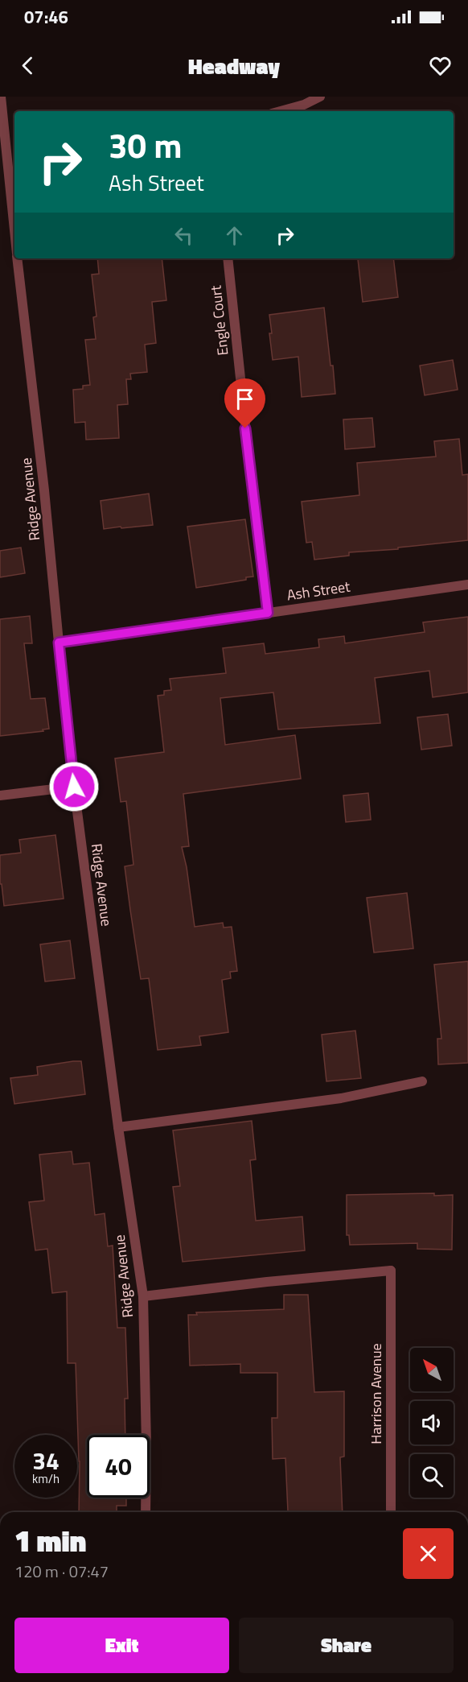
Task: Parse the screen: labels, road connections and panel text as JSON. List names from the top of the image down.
{
  "streets": {
    "street": [
      "Engle Court",
      "Ridge Avenue",
      "Ash Street",
      "Harrison Avenue"
    ]
  },
  "crossings": [
    ["Engle Court", "Ash Street"],
    ["Ridge Avenue", "Ash Street"],
    ["Ridge Avenue", "Harrison Avenue"]
  ],
  "north": "top left",
  "page": {
    "status": "07:46",
    "header": "Headway",
    "turn": ["30 m", "Ash Street"],
    "speed": "34 km/h",
    "limit": "40",
    "heading": ["1 min", "120 m · 07:47"],
    "buttons": ["Exit", "Share"]
  }
}
